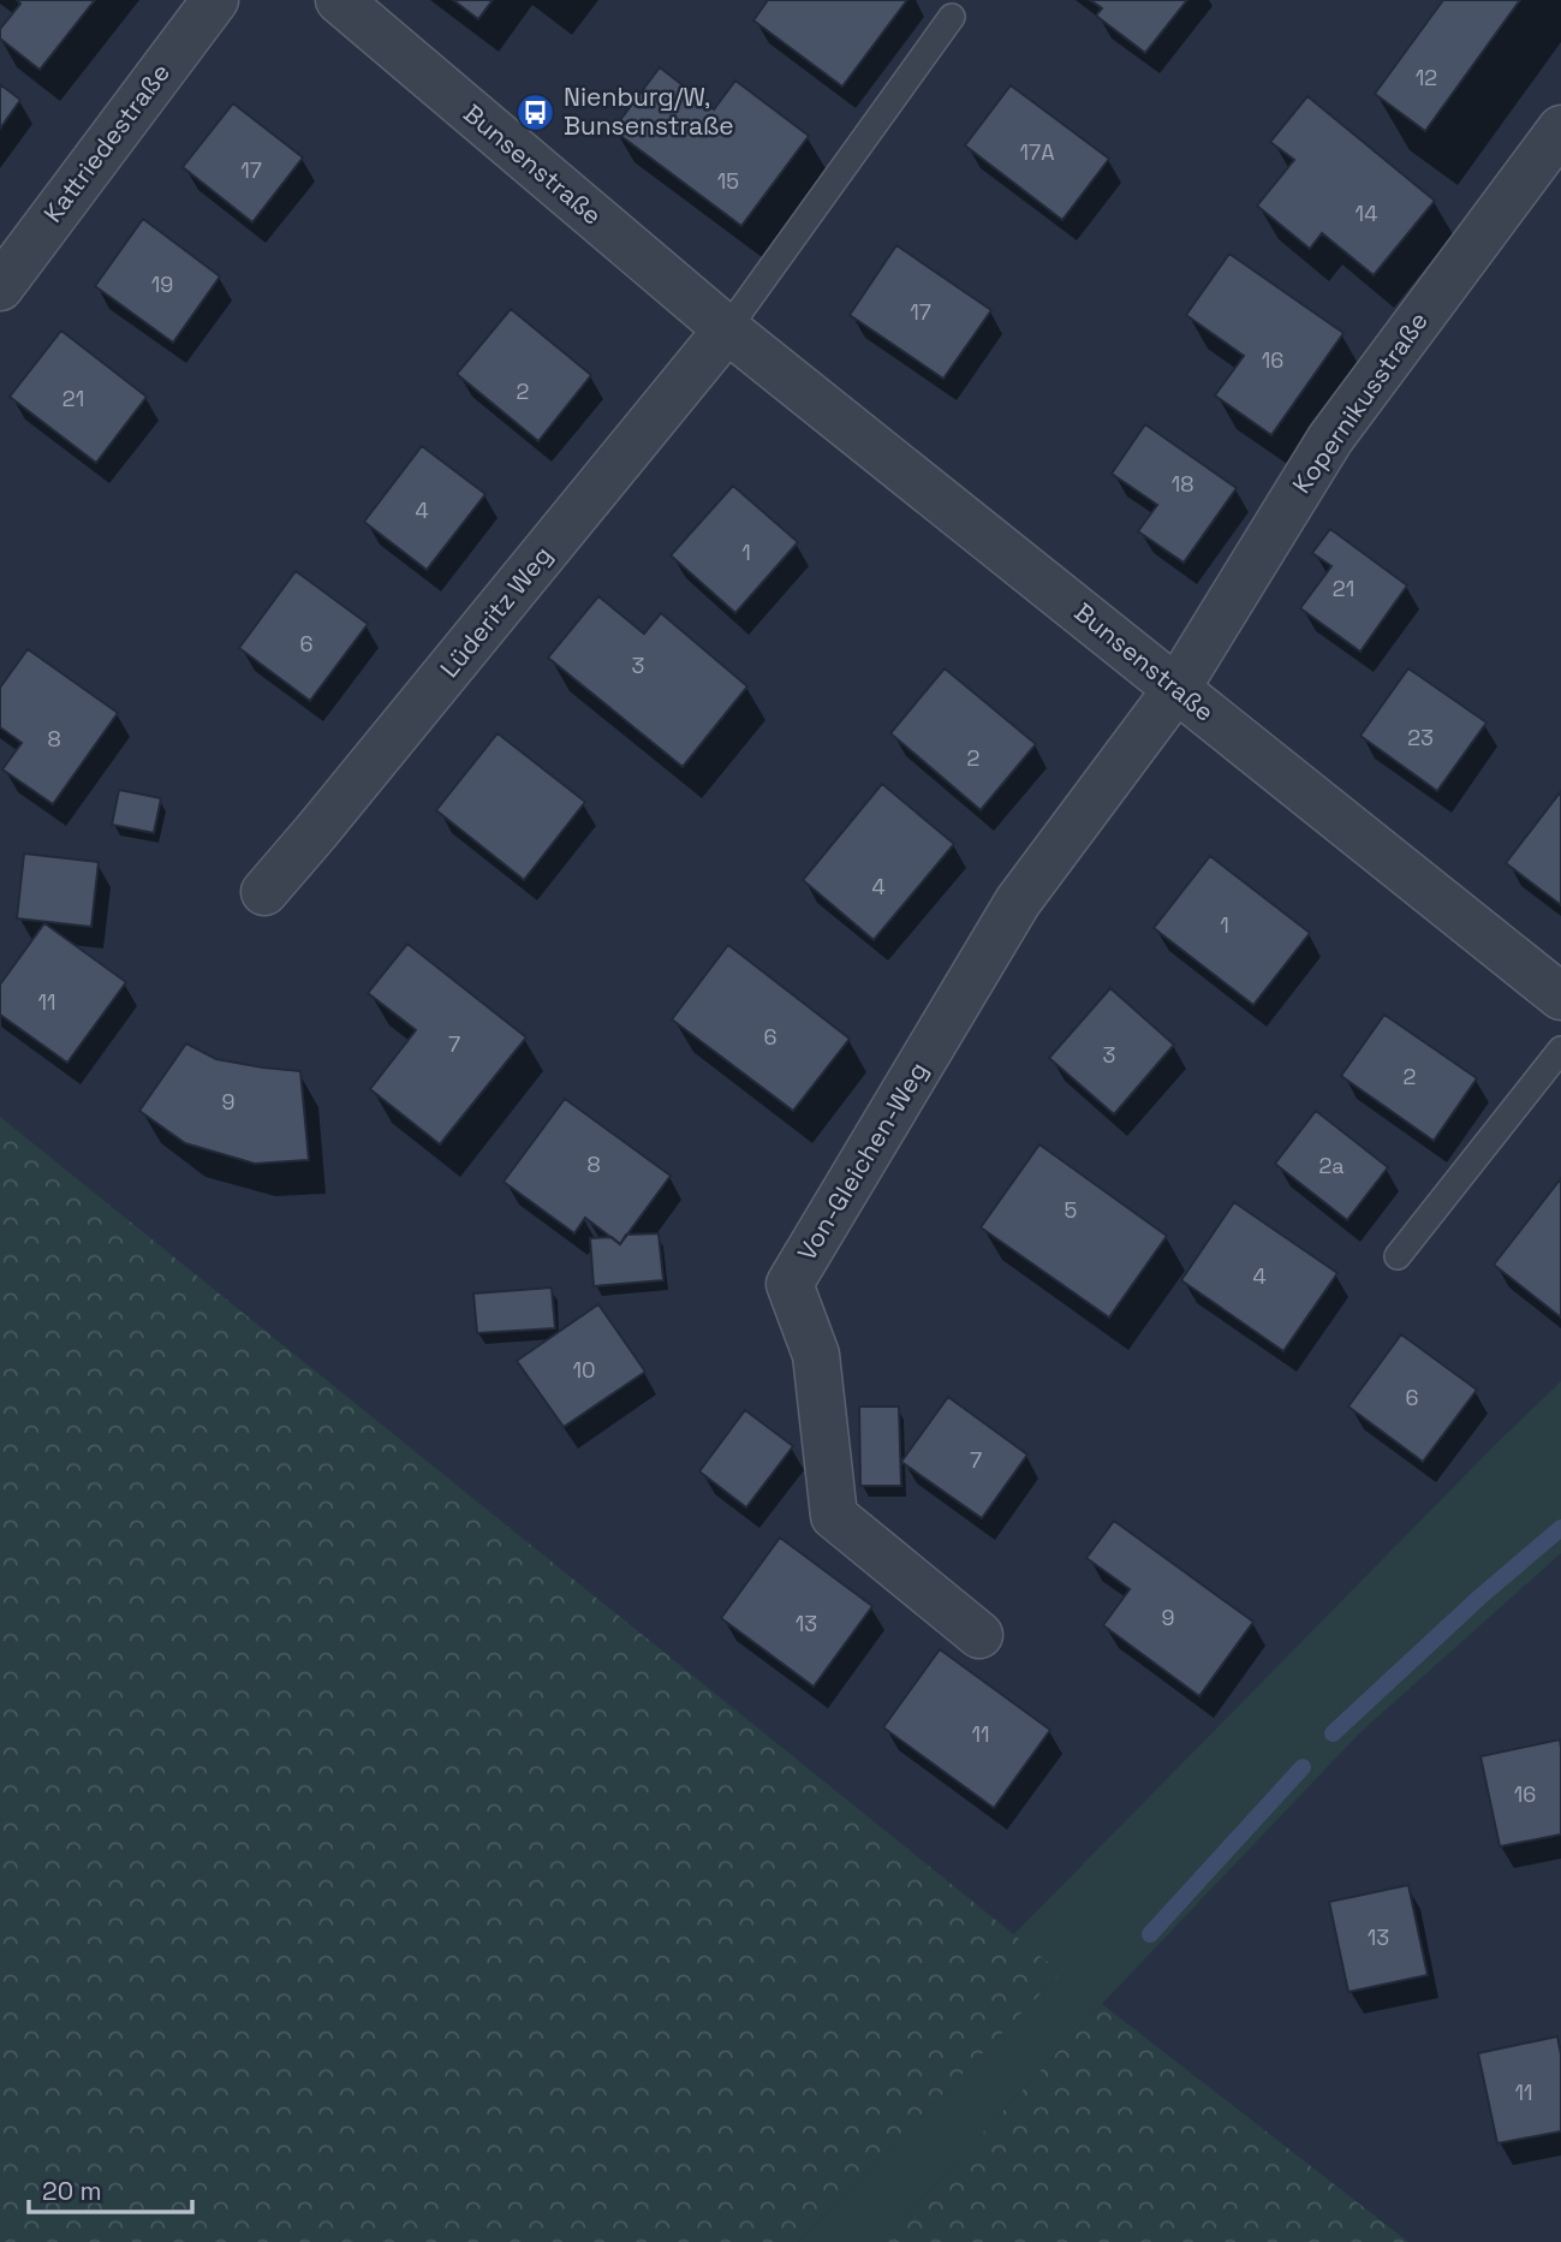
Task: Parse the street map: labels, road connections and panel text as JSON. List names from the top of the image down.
{
  "streets": {
    "street": [
      "Kattriedestraße",
      "Bunsenstraße",
      "Kopernikusstraße",
      "Lüderitz Weg",
      "Von-Gleichen-Weg"
    ]
  },
  "crossings": [
    ["Bunsenstraße", "Kopernikusstraße"],
    ["Bunsenstraße", "Lüderitz Weg"],
    ["Bunsenstraße", "Von-Gleichen-Weg"],
    ["Kopernikusstraße", "Von-Gleichen-Weg"]
  ],
  "places": {
    "bus stop": ["Nienburg/W, Bunsenstraße"]
  },
  "house_numbers": [
    "12",
    "17A",
    "17",
    "15",
    "14",
    "19",
    "17",
    "16",
    "2",
    "21",
    "18",
    "4",
    "1",
    "21",
    "6",
    "3",
    "23",
    "8",
    "2",
    "4",
    "1",
    "11",
    "6",
    "7",
    "3",
    "2",
    "9",
    "8",
    "2a",
    "5",
    "4",
    "10",
    "6",
    "7",
    "9",
    "13",
    "11",
    "16",
    "13",
    "11"
  ],
  "scale_bar": "20 m"
}
